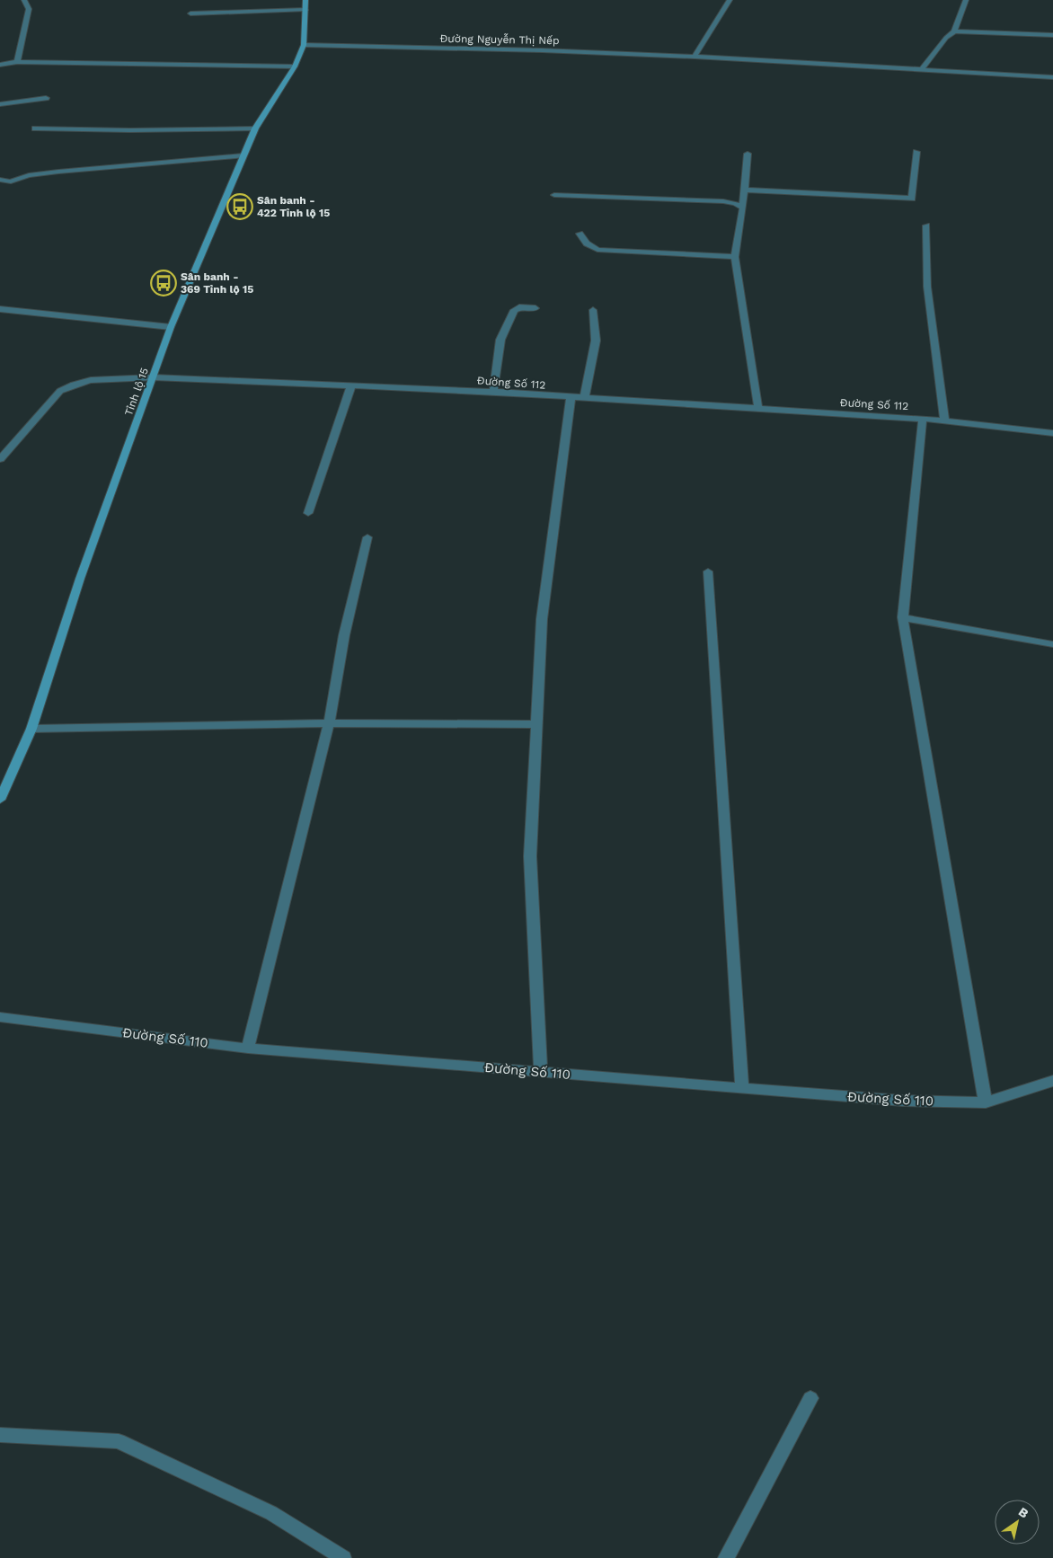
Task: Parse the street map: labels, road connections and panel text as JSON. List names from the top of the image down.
{
  "streets": {
    "main road": ["Tỉnh lộ 15"],
    "street": ["Đường Nguyễn Thị Nếp", "Đường Số 112", "Đường Số 110"]
  },
  "crossings": [
    ["Đường Nguyễn Thị Nếp", "Tỉnh lộ 15"],
    ["Đường Số 112", "Tỉnh lộ 15"]
  ],
  "places": {
    "bus stop": ["Sân banh - 422 Tỉnh lộ 15", "Sân banh - 369 Tỉnh lộ 15"]
  },
  "north": "top right"
}
